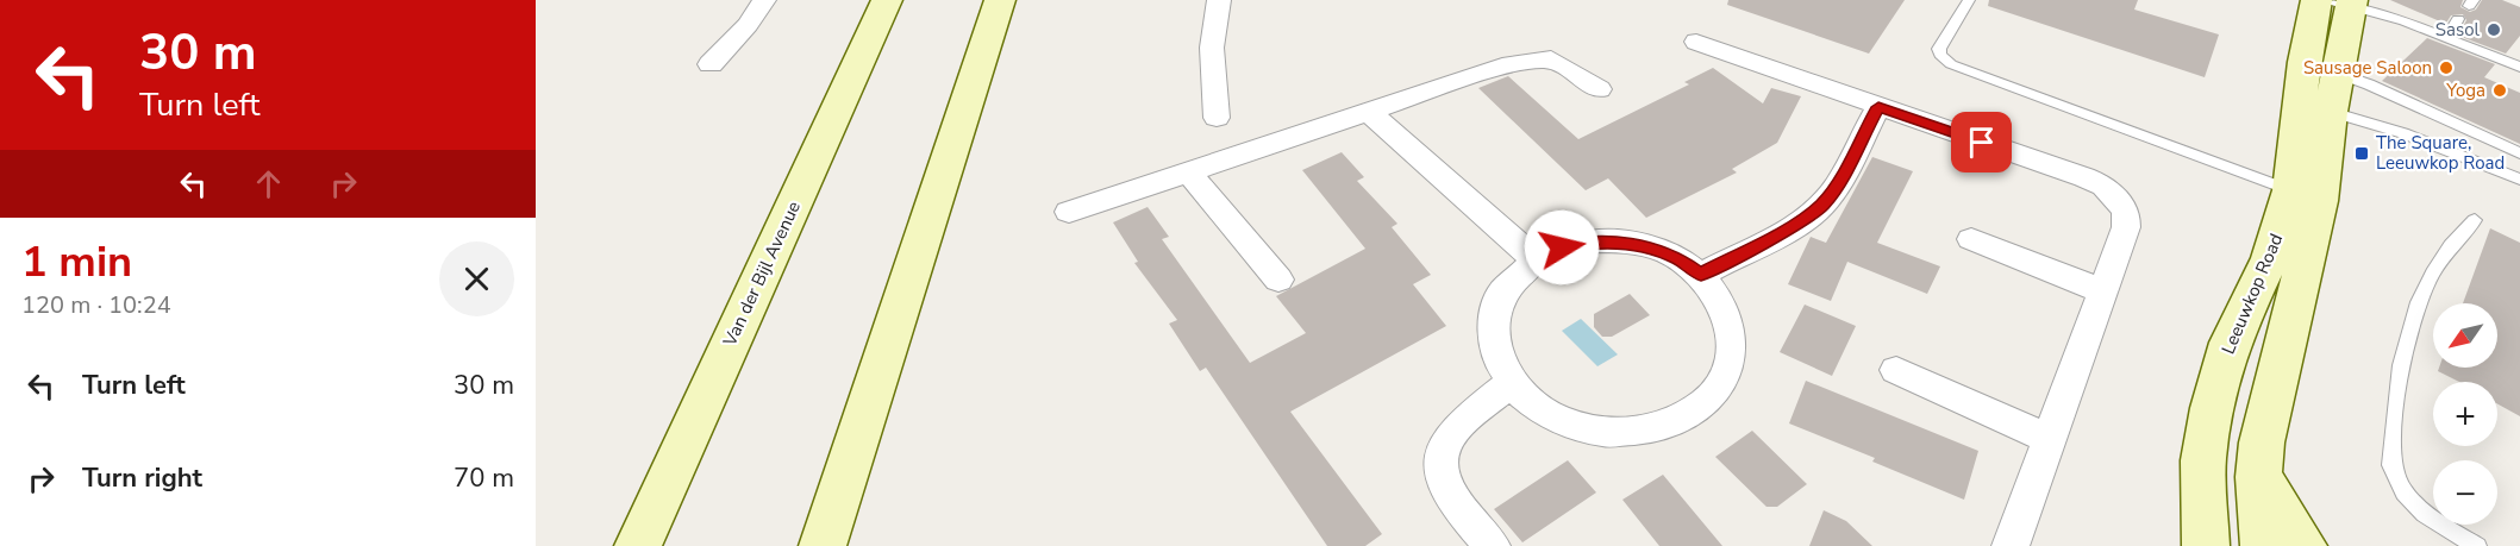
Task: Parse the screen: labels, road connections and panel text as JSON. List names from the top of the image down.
{
  "streets": {
    "main road": ["Van der Bijl Avenue", "Leeuwkop Road"]
  },
  "places": {
    "other": ["Sasol", "Sausage Saloon", "Yoga"],
    "transit": ["The Square, Leeuwkop Road"]
  },
  "north": "bottom left",
  "page": {
    "turn": ["30 m", "Turn left"],
    "heading": ["1 min", "120 m · 10:24"],
    "map_buttons": ["+", "−"],
    "list": [
      {
        "name": "Turn left",
        "value": "30 m"
      },
      {
        "name": "Turn right",
        "value": "70 m"
      }
    ]
  }
}
